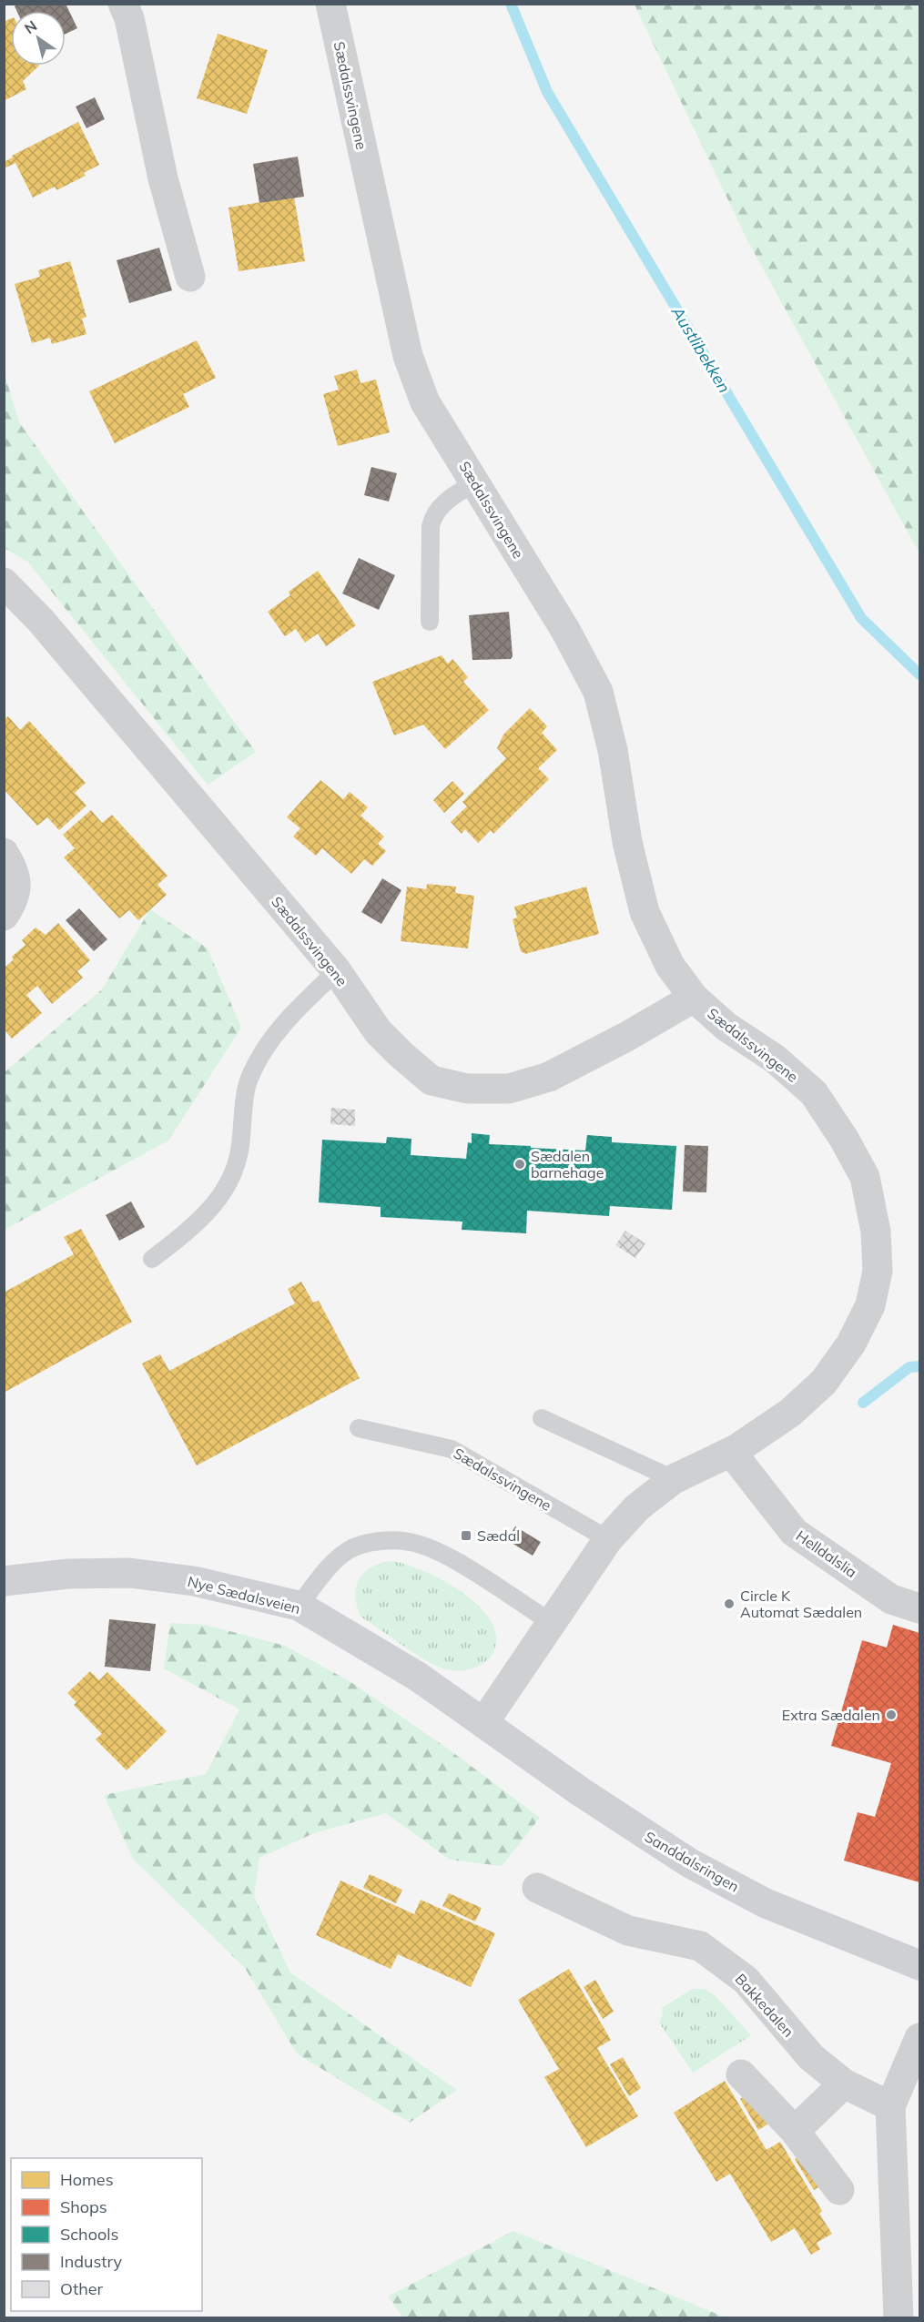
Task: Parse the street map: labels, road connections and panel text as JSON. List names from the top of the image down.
{
  "streets": {
    "main road": ["Nye Sædalsveien", "Sanddalsringen"],
    "street": ["Sædalssvingene", "Helldalslia", "Bakkedalen"]
  },
  "crossings": [
    ["Sædalssvingene", "Helldalslia"],
    ["Sædalssvingene", "Nye Sædalsveien"],
    ["Sædalssvingene", "Sanddalsringen"],
    ["Nye Sædalsveien", "Sanddalsringen"]
  ],
  "water": ["Austlibekken"],
  "places": {
    "other": ["Sædalen barnehage", "Circle K Automat Sædalen", "Extra Sædalen"],
    "transit": ["Sædal"]
  },
  "legend": [
    "Homes",
    "Shops",
    "Schools",
    "Industry",
    "Other"
  ],
  "north": "top left"
}
